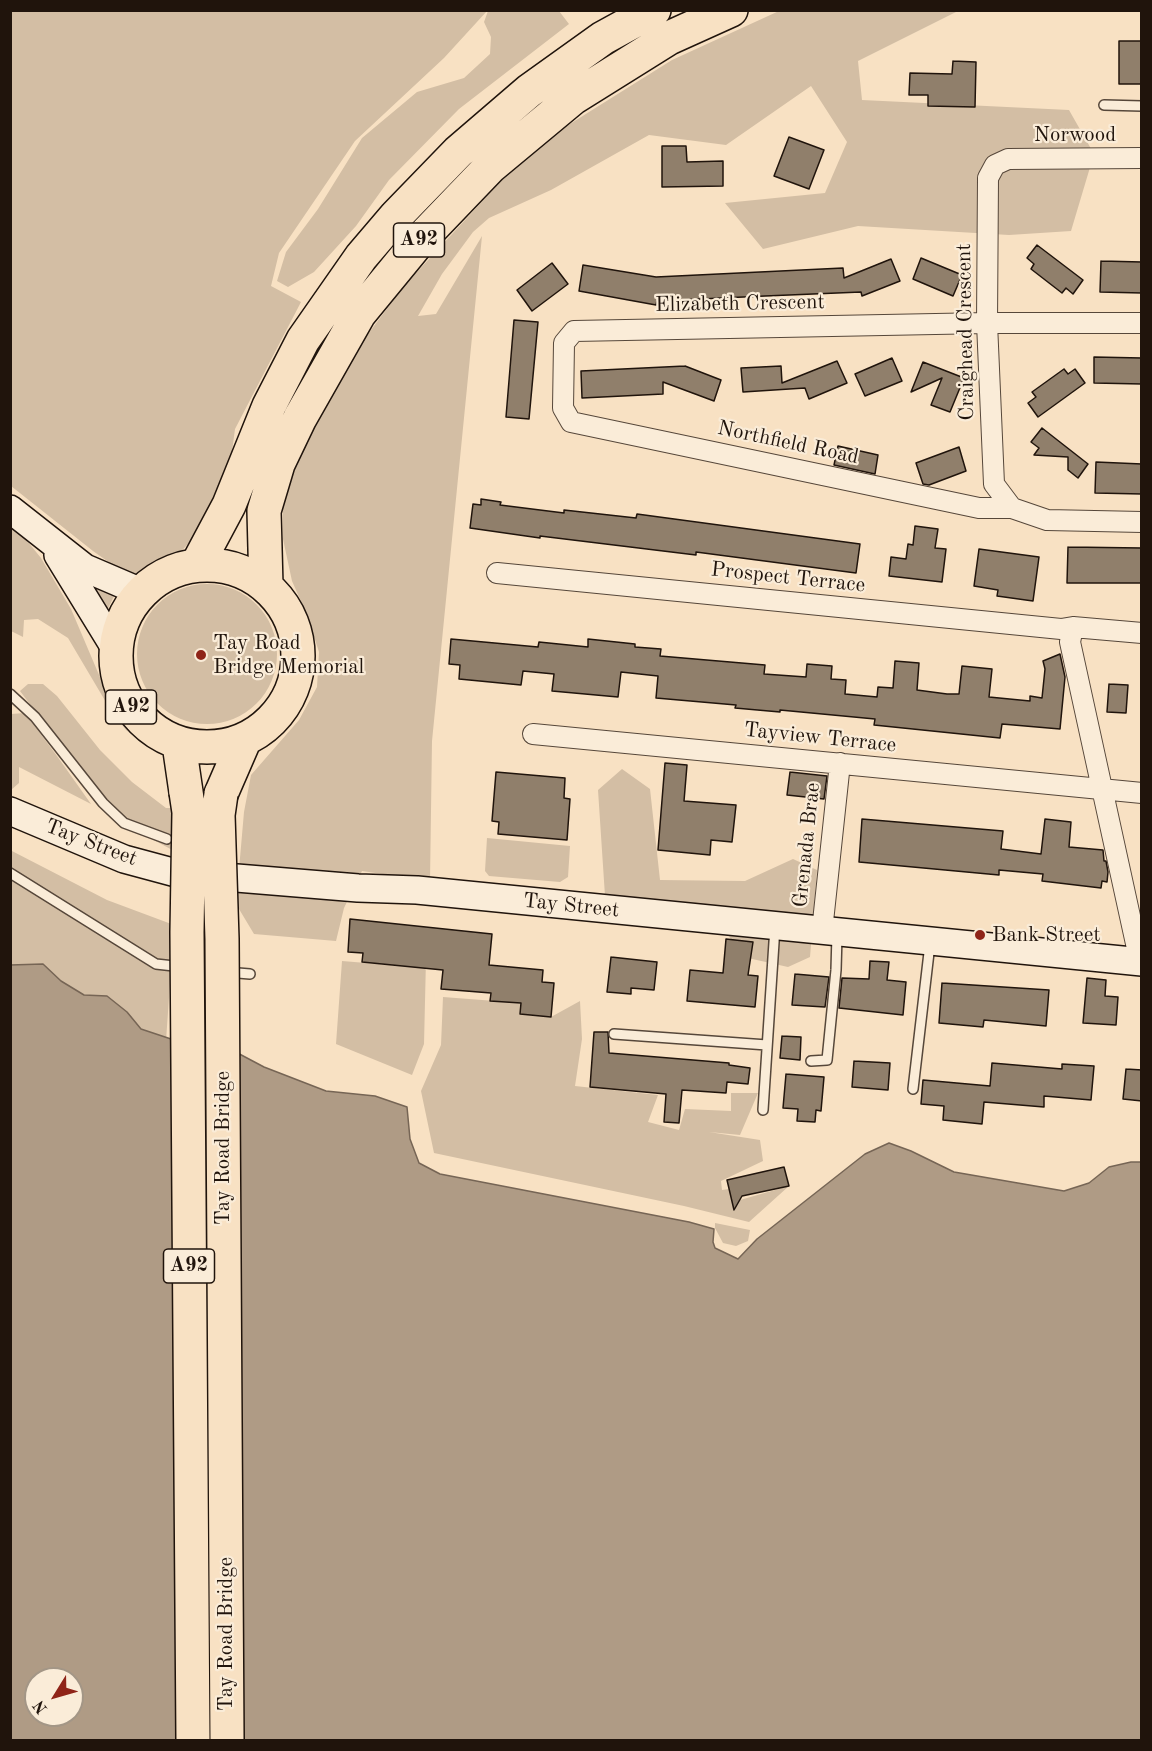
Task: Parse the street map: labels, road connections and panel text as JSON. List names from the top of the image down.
{
  "streets": {
    "highway": ["A92", "Tay Road Bridge"],
    "main road": ["Tay Street"],
    "street": [
      "Norwood",
      "Elizabeth Crescent",
      "Craighead Crescent",
      "Northfield Road",
      "Prospect Terrace",
      "Tayview Terrace",
      "Grenada Brae"
    ]
  },
  "crossings": [
    ["Norwood", "Craighead Crescent"],
    ["A92", "Tay Road Bridge"],
    ["Elizabeth Crescent", "Craighead Crescent"],
    ["Elizabeth Crescent", "Northfield Road"],
    ["Craighead Crescent", "Northfield Road"],
    ["Tayview Terrace", "Grenada Brae"],
    ["Tay Street", "Grenada Brae"]
  ],
  "places": ["Tay Road Bridge Memorial", "Bank Street"],
  "north": "bottom left"
}
